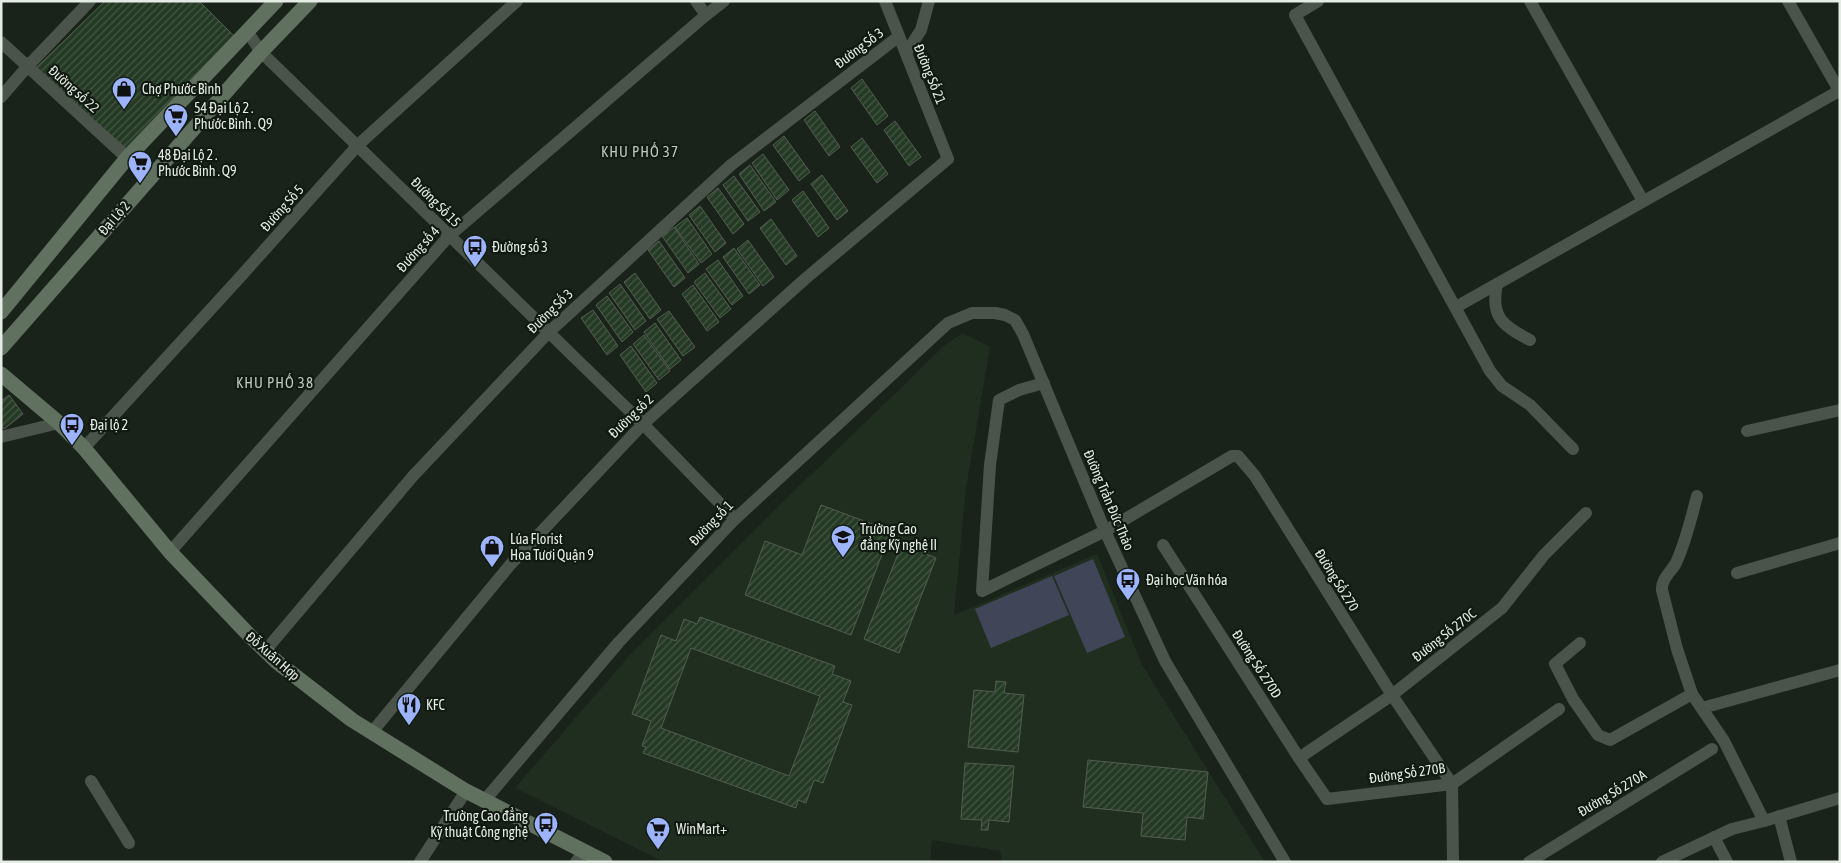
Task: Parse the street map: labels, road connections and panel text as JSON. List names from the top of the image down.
{
  "streets": {
    "street": [
      "Đường Số 3",
      "Đường Số 21",
      "Đường số 22",
      "Đường Số 15",
      "Đường Số 5",
      "Đại Lộ 2",
      "Đường số 4",
      "Đường số 2",
      "Đường Trần Đức Thảo",
      "Đường số 1",
      "Đường Số 270",
      "Đường Số 270C",
      "Đỗ Xuân Hợp",
      "Đường Số 270D",
      "Đường Số 270B",
      "Đường Số 270A"
    ]
  },
  "crossings": [
    ["Đường Số 3", "Đường Số 21"],
    ["Đường Số 3", "Đường Số 15"],
    ["Đường Số 3", "Đỗ Xuân Hợp"],
    ["Đường Số 21", "Đường số 2"],
    ["Đường số 22", "Đại Lộ 2"],
    ["Đường Số 15", "Đường Số 5"],
    ["Đường Số 15", "Đại Lộ 2"],
    ["Đường Số 15", "Đường số 4"],
    ["Đường Số 15", "Đường số 2"],
    ["Đường Số 15", "Đường số 1"],
    ["Đường Số 5", "Đỗ Xuân Hợp"],
    ["Đường số 4", "Đỗ Xuân Hợp"],
    ["Đường số 2", "Đỗ Xuân Hợp"],
    ["Đường Trần Đức Thảo", "Đường số 1"],
    ["Đường Trần Đức Thảo", "Đường Số 270"],
    ["Đường số 1", "Đỗ Xuân Hợp"],
    ["Đường Số 270", "Đường Số 270C"],
    ["Đường Số 270", "Đường Số 270B"],
    ["Đường Số 270C", "Đường Số 270D"],
    ["Đường Số 270D", "Đường Số 270B"]
  ],
  "districts": ["KHU PHỐ 37", "KHU PHỐ 38"],
  "places": {
    "shop": ["Chợ Phước Bình", "Lúa Florist Hoa Tươi Quận 9"],
    "supermarket": ["54 Đại Lộ 2 . Phước Bình . Q9", "48 Đại Lộ 2 . Phước Bình . Q9", "WinMart+"],
    "bus stop": [
      "Đường số 3",
      "Đại lộ 2",
      "Đại học Văn hóa",
      "Trường Cao đẳng Kỹ thuật Công nghệ"
    ],
    "school or university": ["Trường Cao đẳng Kỹ nghệ II"],
    "restaurant": ["KFC"]
  }
}
